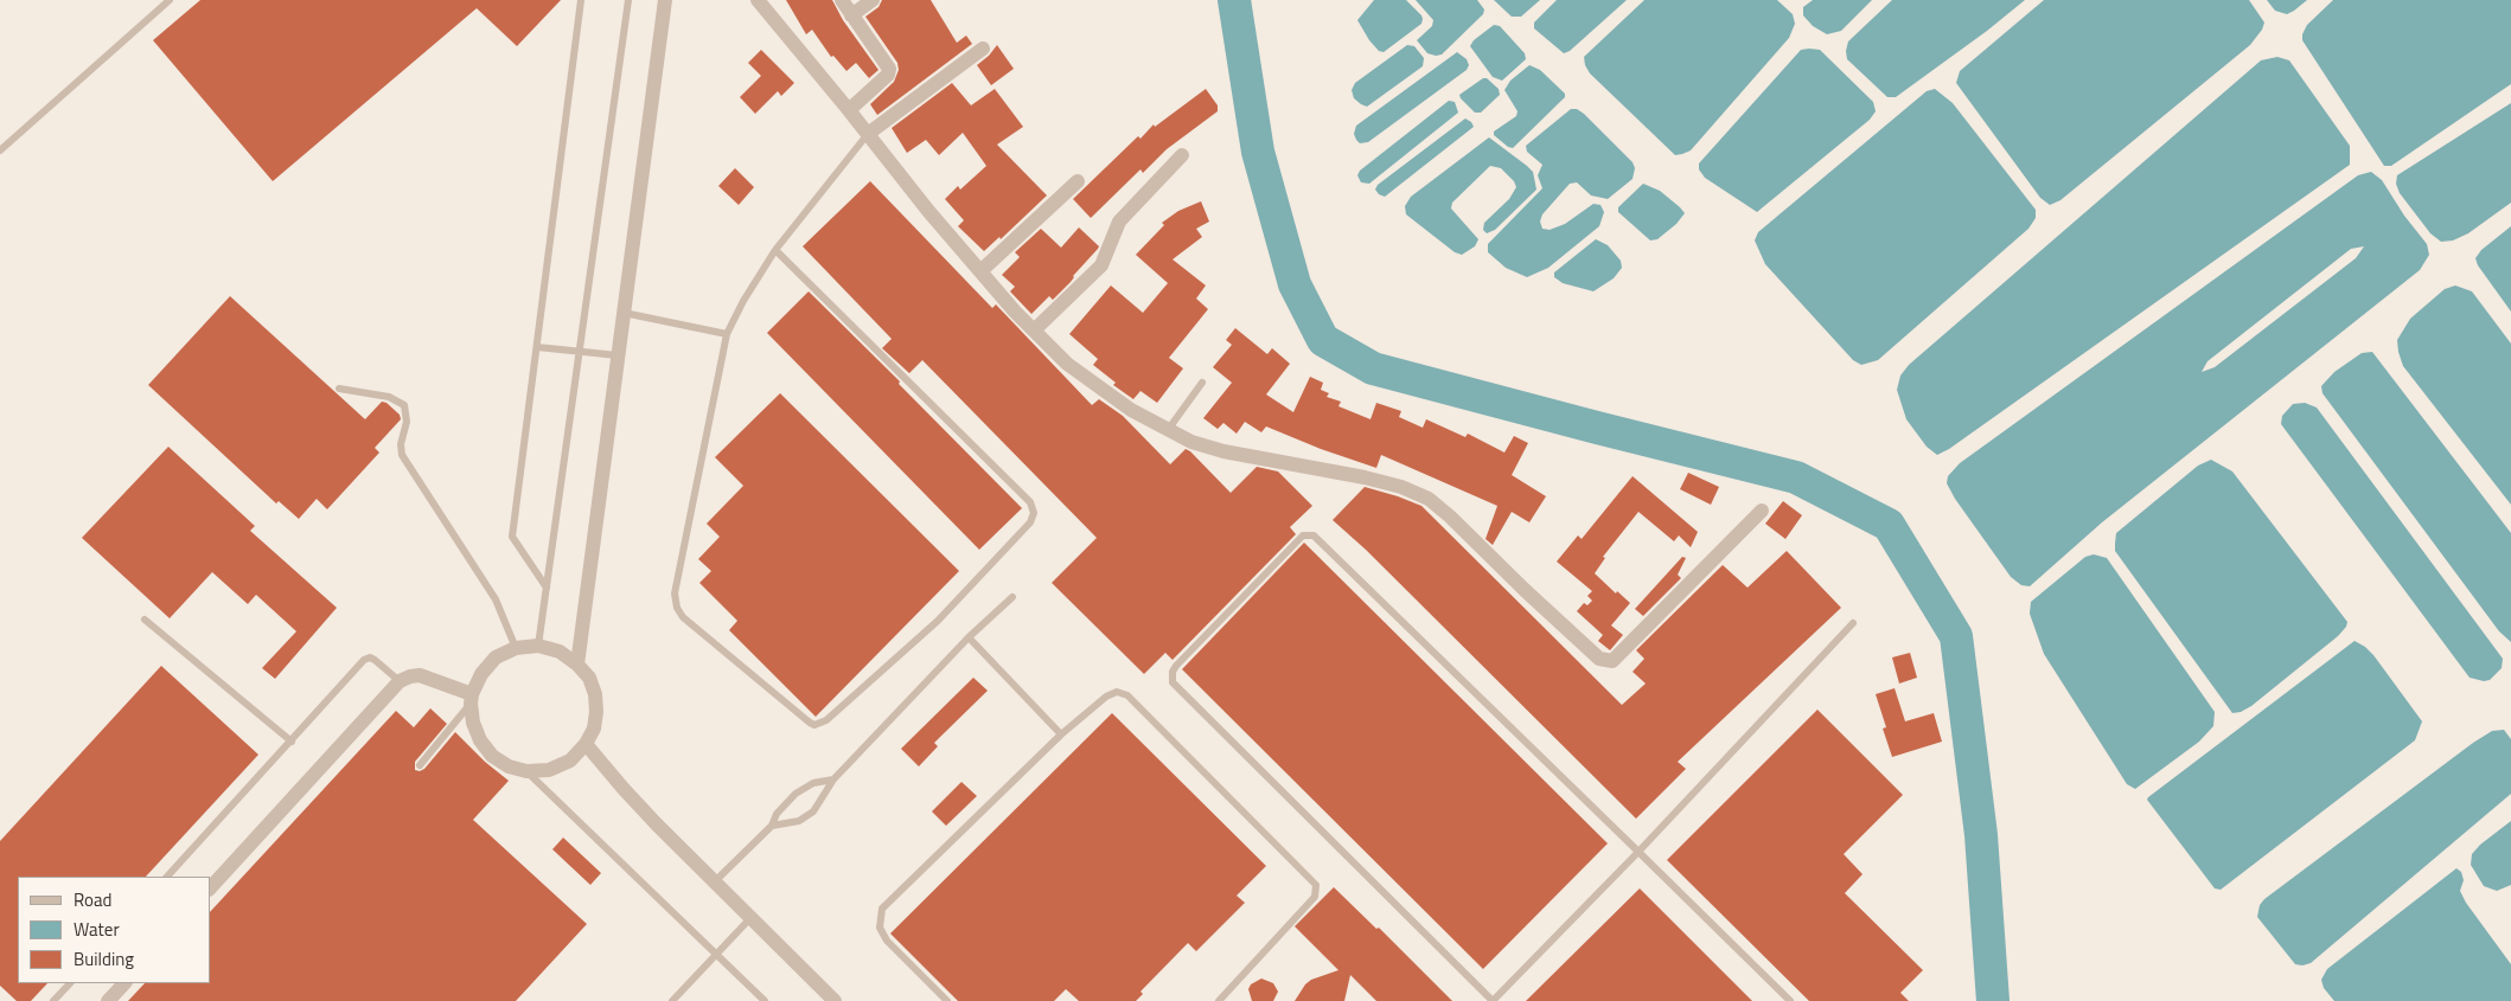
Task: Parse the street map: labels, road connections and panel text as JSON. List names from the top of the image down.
{
  "legend": ["Road", "Water", "Building"]
}
